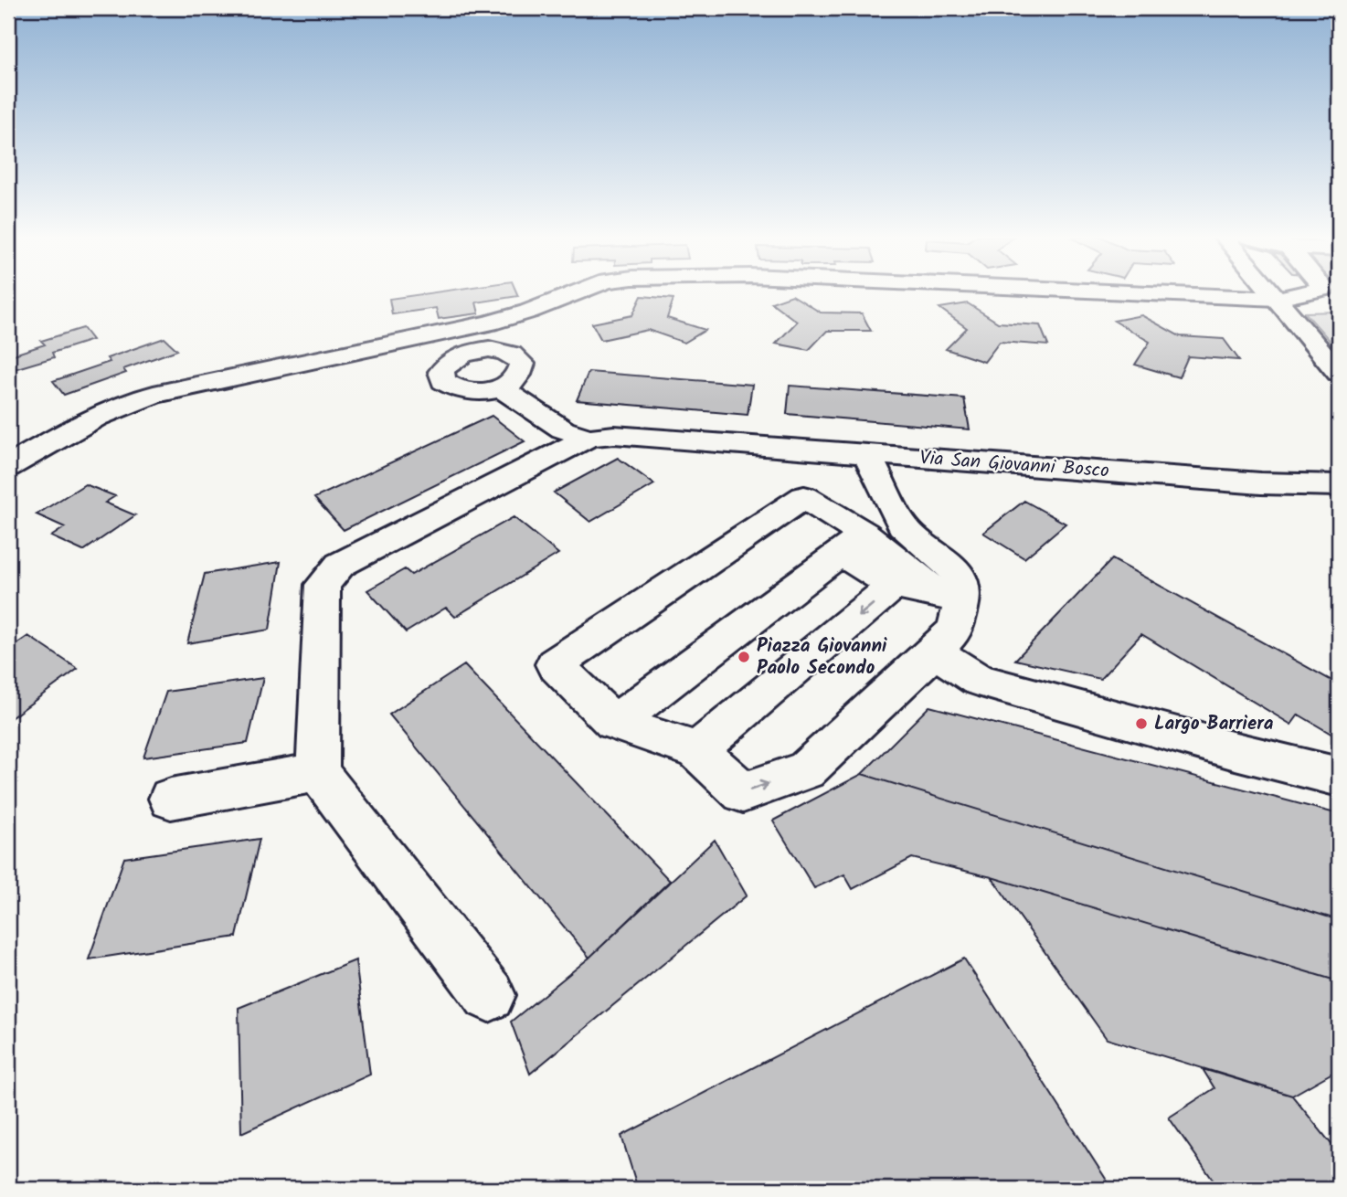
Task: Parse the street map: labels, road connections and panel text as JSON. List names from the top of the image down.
{
  "streets": {
    "street": ["Via San Giovanni Bosco"]
  },
  "places": ["Piazza Giovanni Paolo Secondo", "Largo Barriera"]
}
